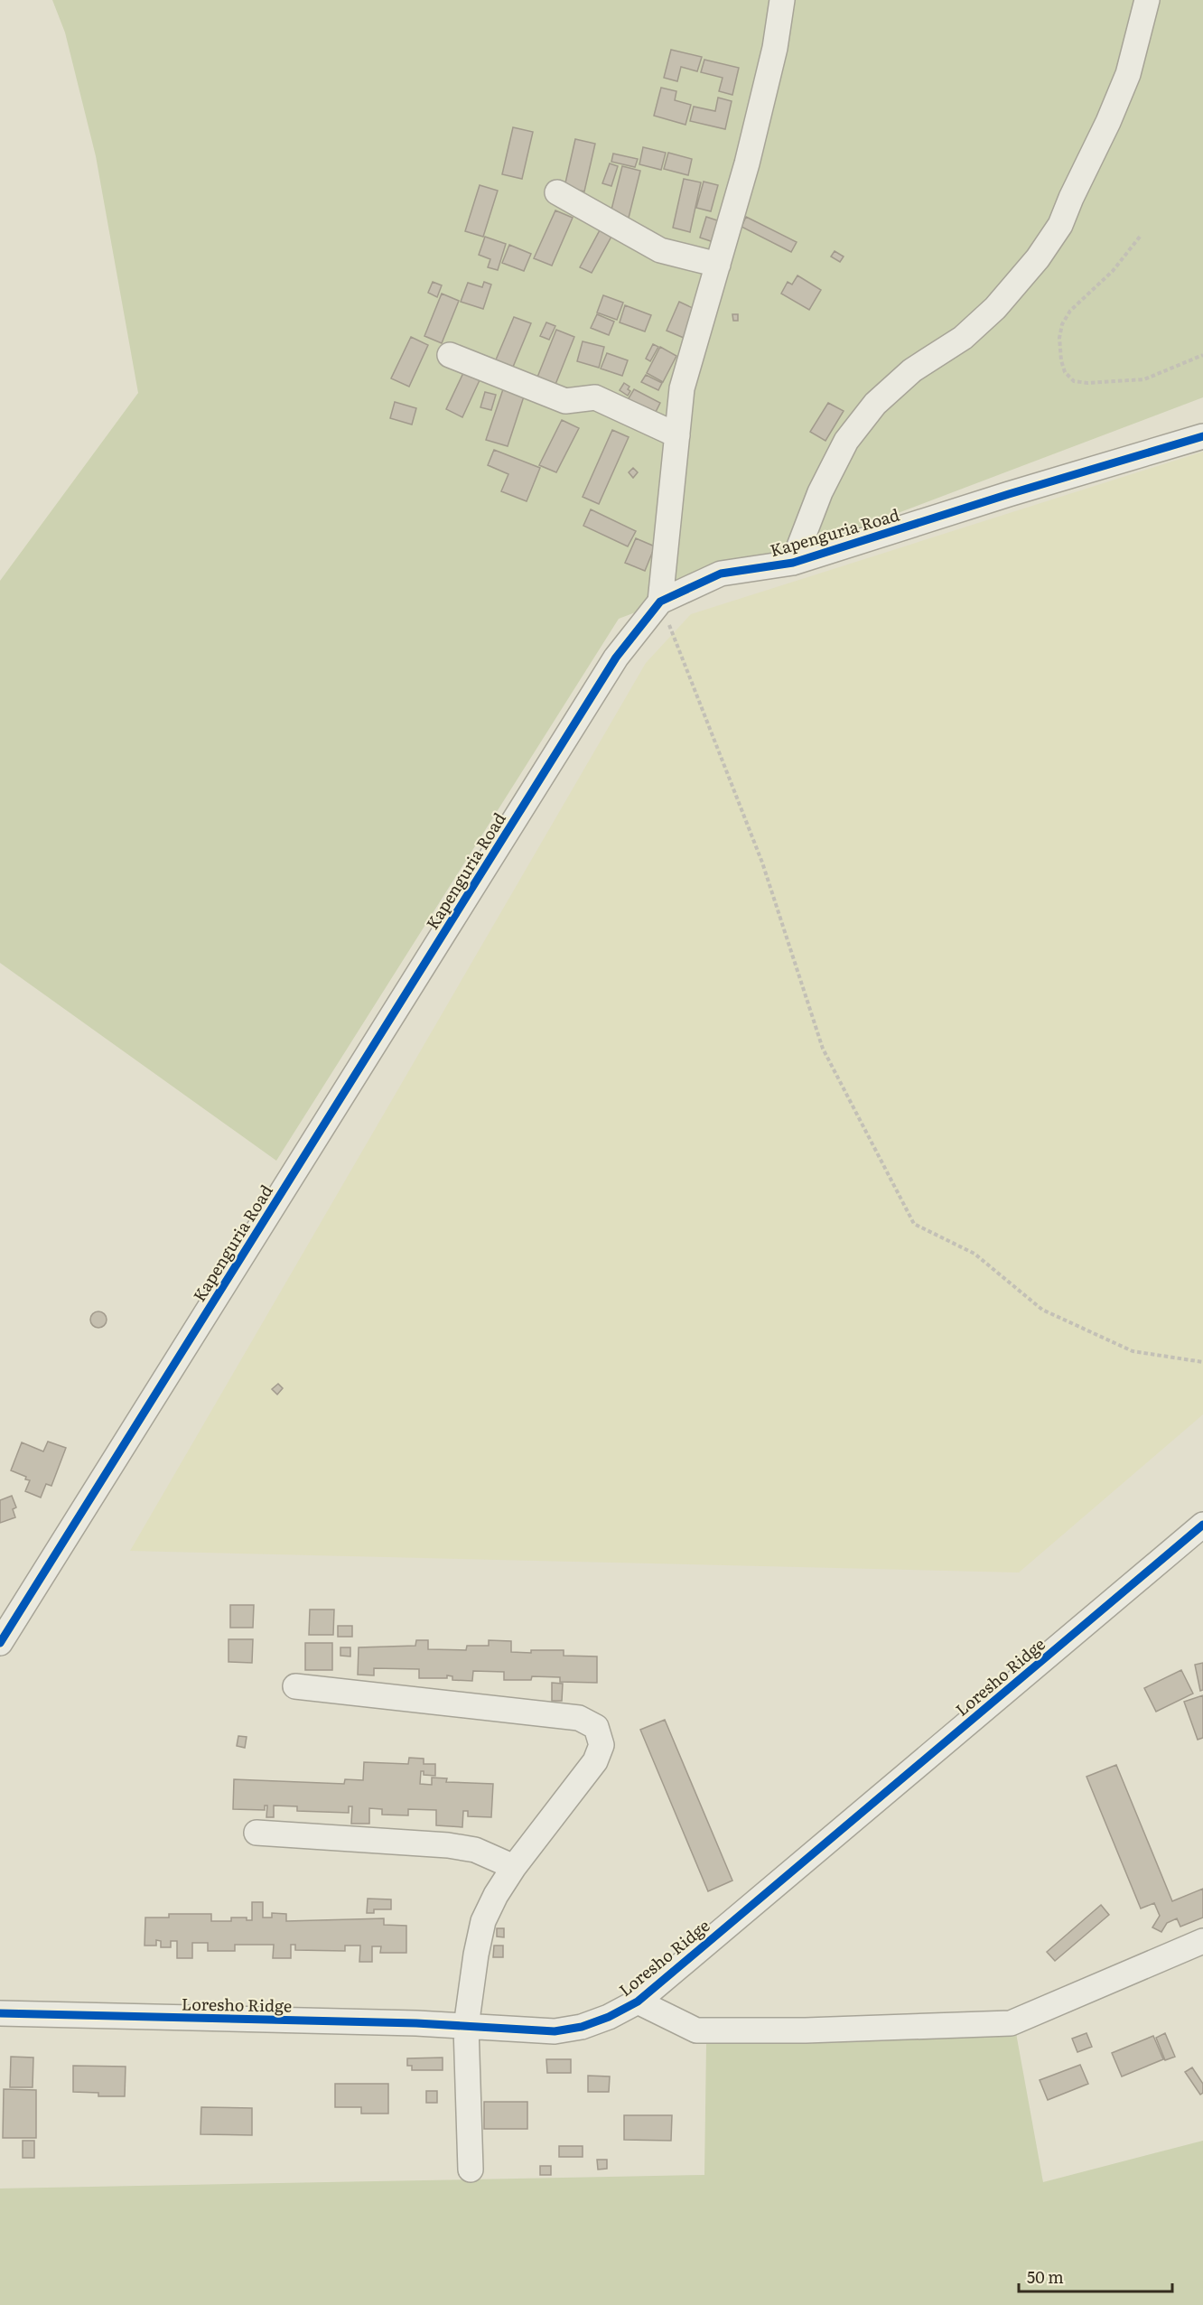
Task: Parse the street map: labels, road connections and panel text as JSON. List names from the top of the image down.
{
  "streets": {
    "street": ["Kapenguria Road", "Loresho Ridge"]
  },
  "scale_bar": "50 m"
}
